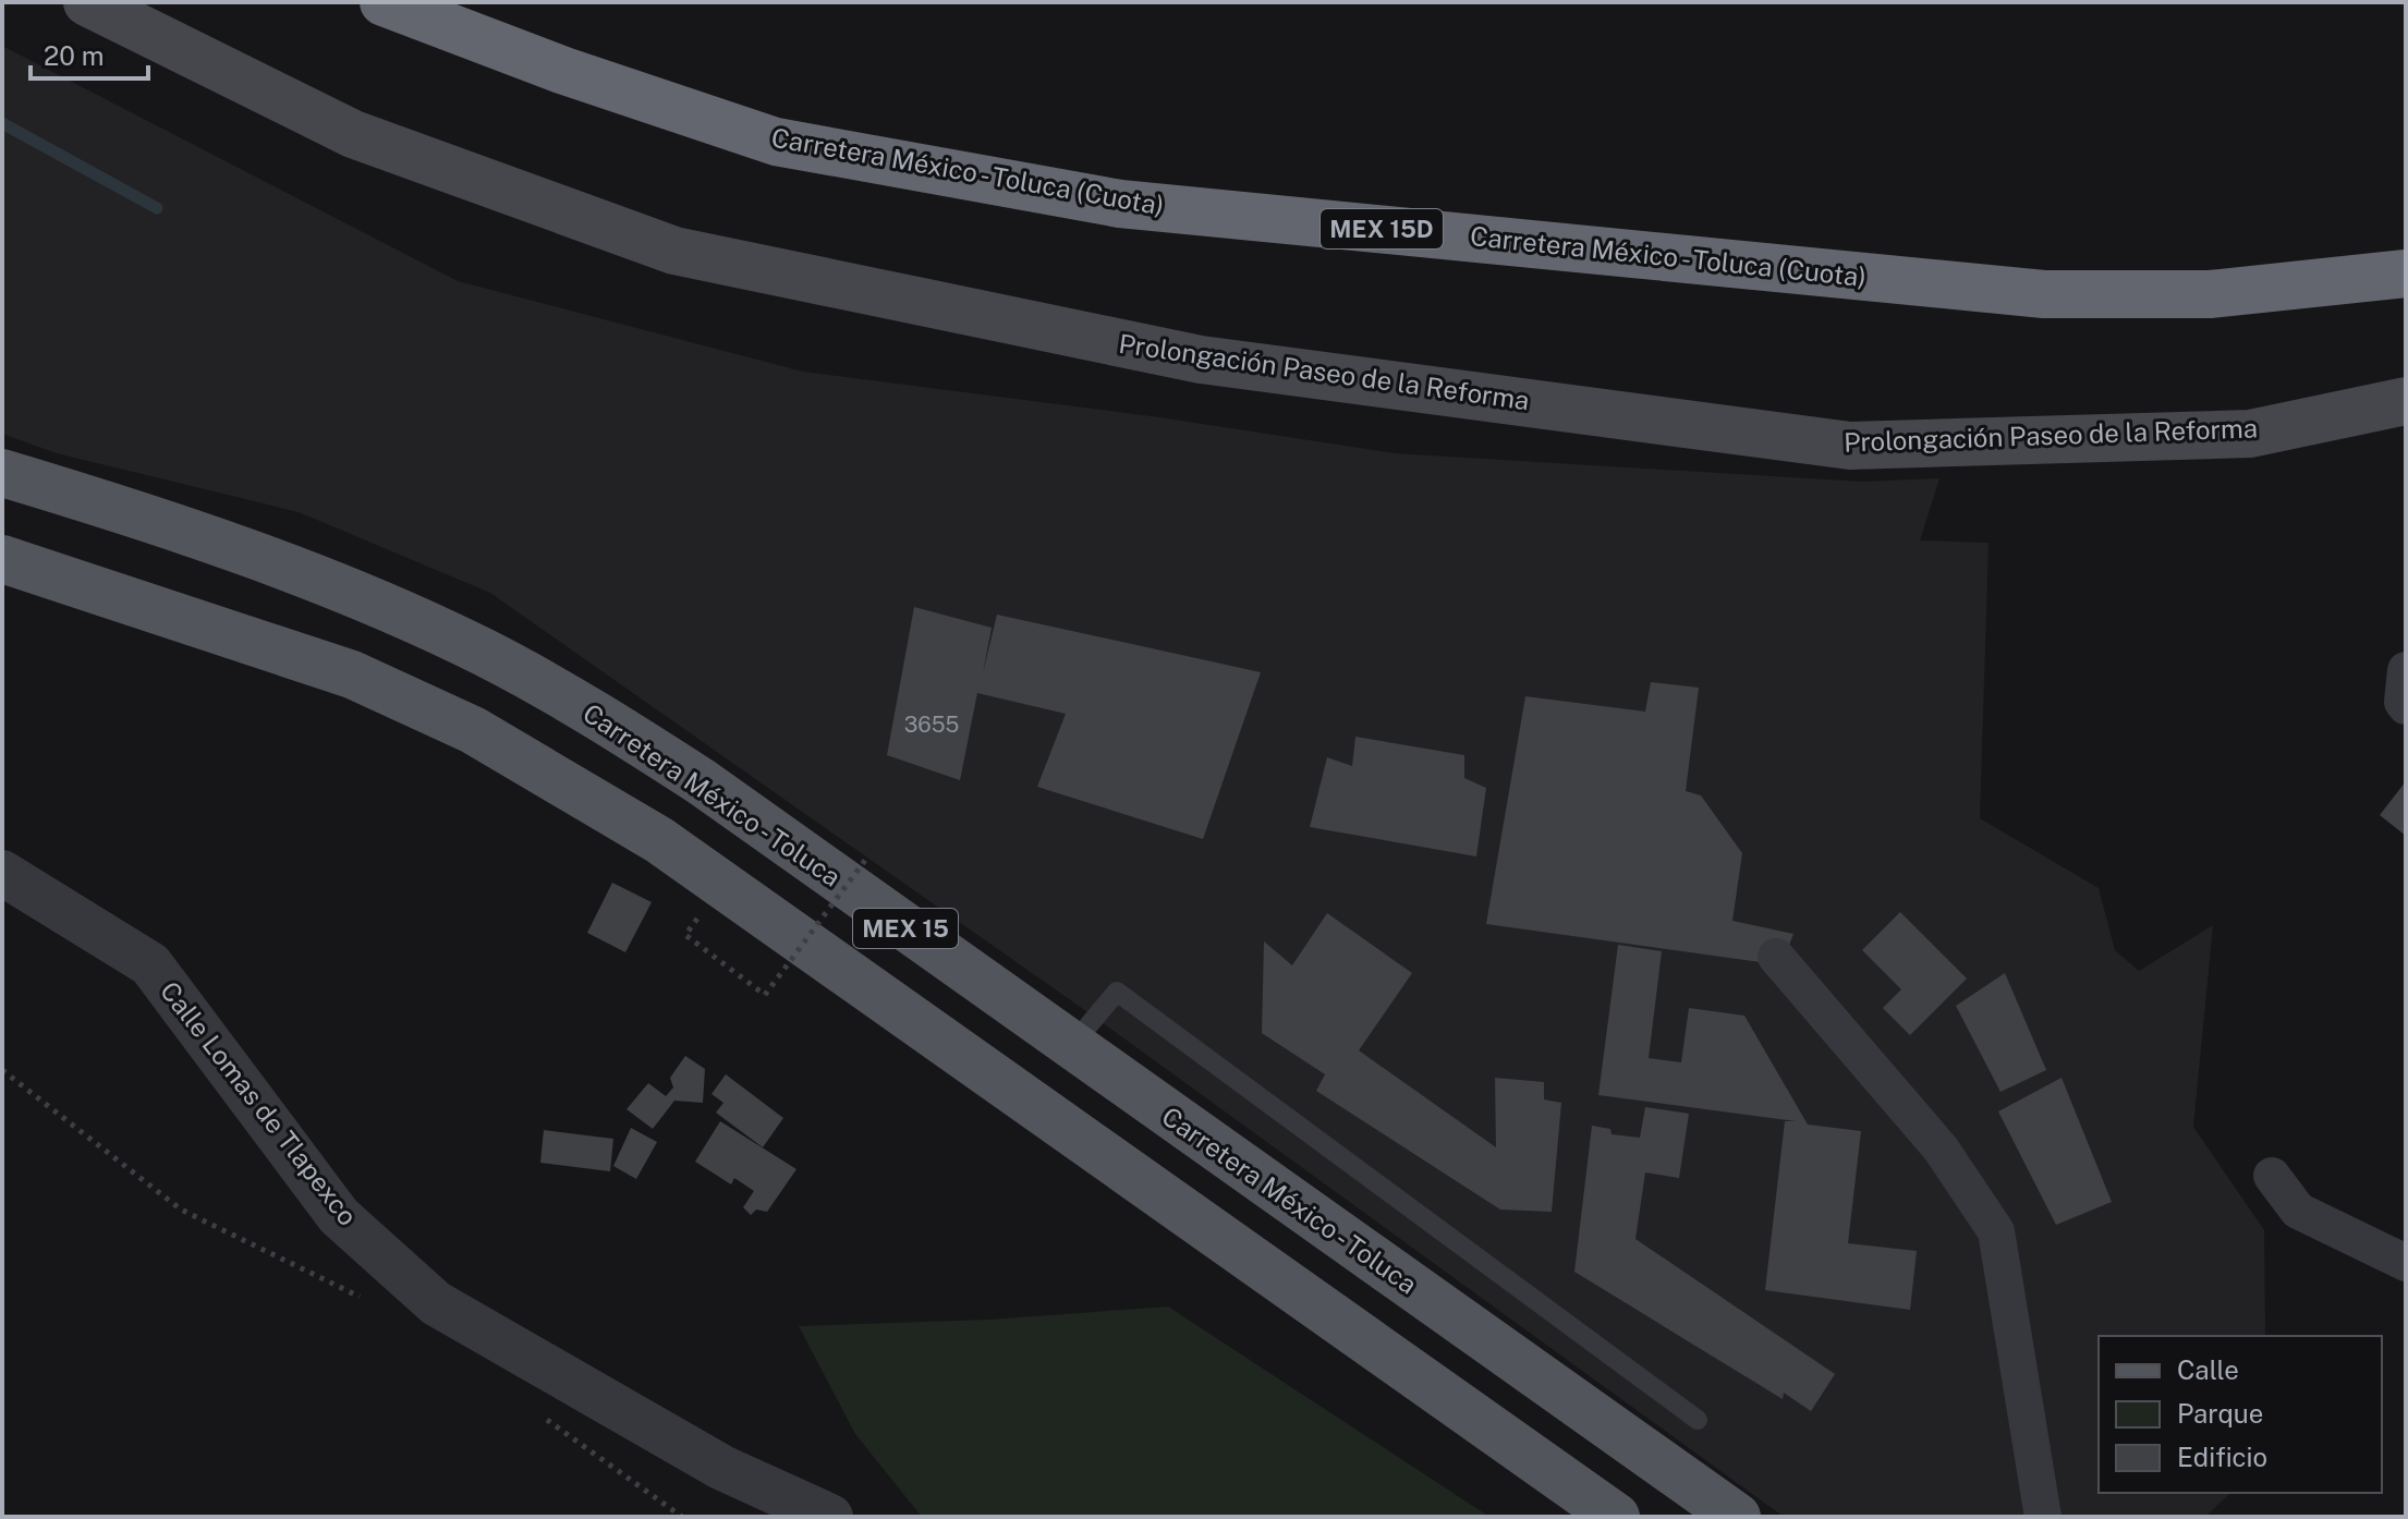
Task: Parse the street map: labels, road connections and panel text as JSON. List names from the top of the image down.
{
  "streets": {
    "highway": ["Carretera México - Toluca (Cuota)", "MEX 15D"],
    "main road": ["Prolongación Paseo de la Reforma", "Carretera México - Toluca", "MEX 15"],
    "street": ["Calle Lomas de Tlapexco"]
  },
  "house_numbers": ["3655"],
  "legend": ["Calle", "Parque", "Edificio"],
  "scale_bar": "20 m"
}
